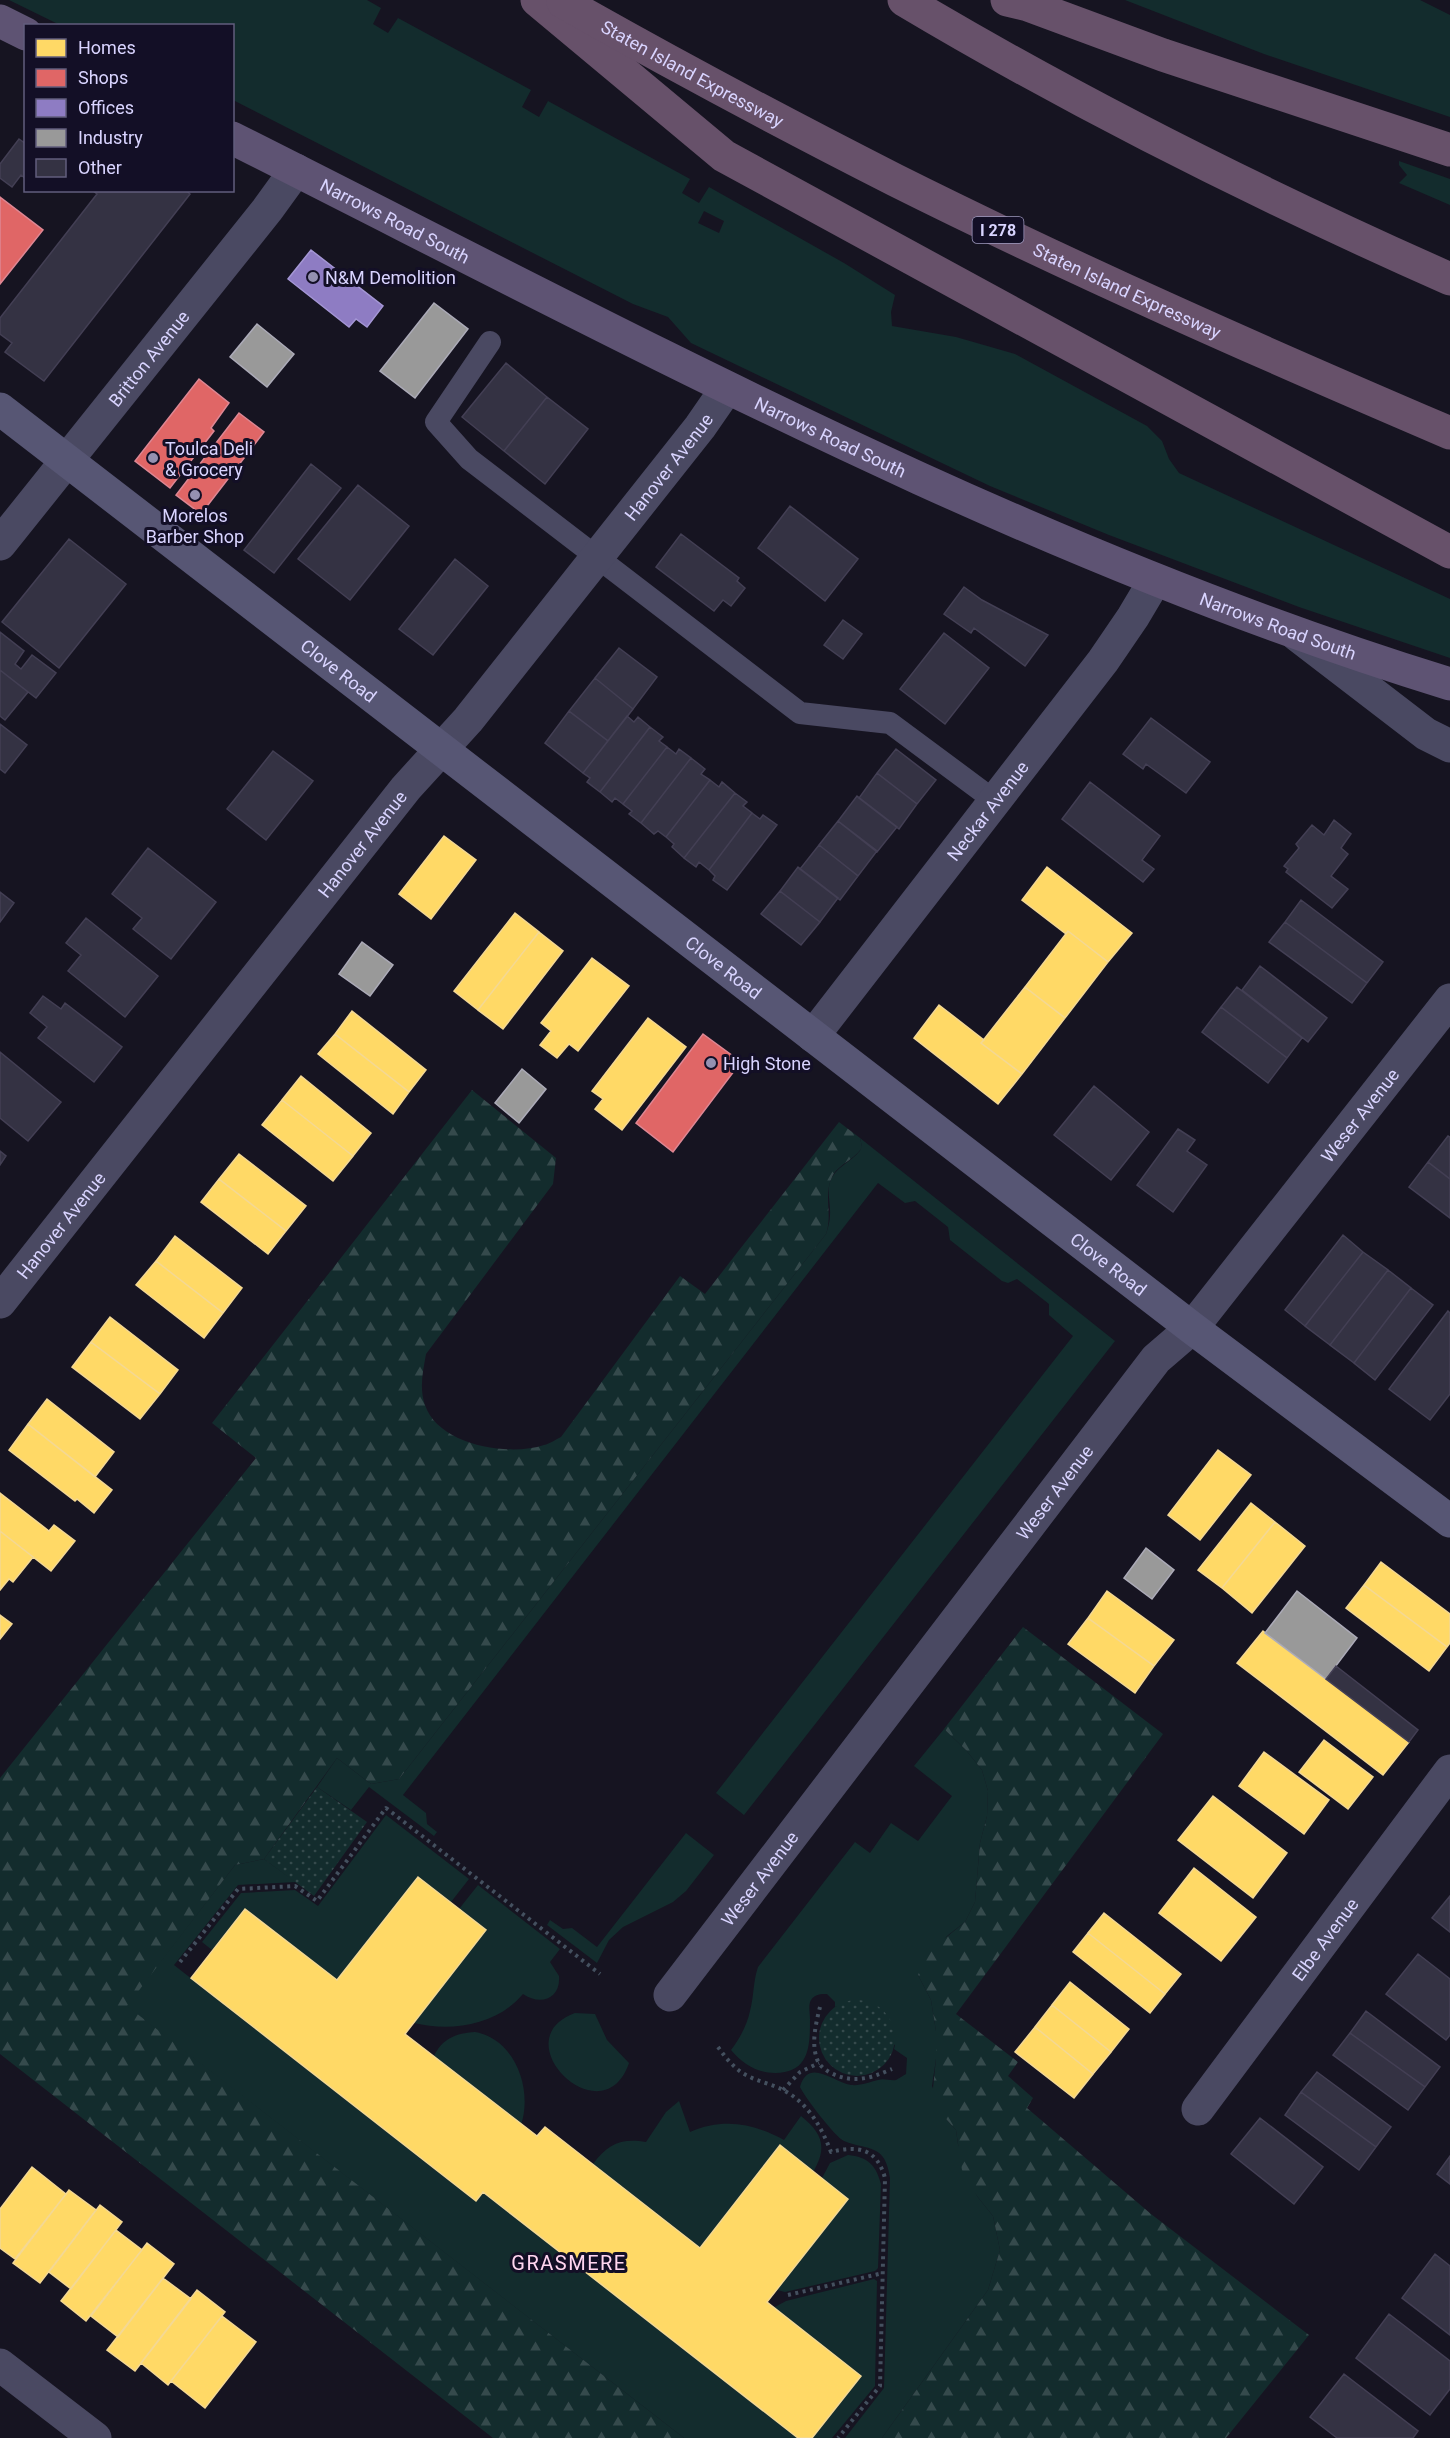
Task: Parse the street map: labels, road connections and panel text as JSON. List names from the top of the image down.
{
  "streets": {
    "highway": ["Staten Island Expressway", "I 278"],
    "main road": ["Narrows Road South"],
    "street": [
      "Britton Avenue",
      "Hanover Avenue",
      "Clove Road",
      "Neckar Avenue",
      "Weser Avenue",
      "Elbe Avenue"
    ]
  },
  "crossings": [
    ["Narrows Road South", "Britton Avenue"],
    ["Narrows Road South", "Hanover Avenue"],
    ["Narrows Road South", "Neckar Avenue"],
    ["Britton Avenue", "Clove Road"],
    ["Hanover Avenue", "Clove Road"],
    ["Clove Road", "Neckar Avenue"],
    ["Clove Road", "Weser Avenue"]
  ],
  "districts": ["GRASMERE"],
  "places": [
    "N&M Demolition",
    "Toulca Deli & Grocery",
    "Morelos Barber Shop",
    "High Stone"
  ],
  "legend": [
    "Homes",
    "Shops",
    "Offices",
    "Industry",
    "Other"
  ]
}
